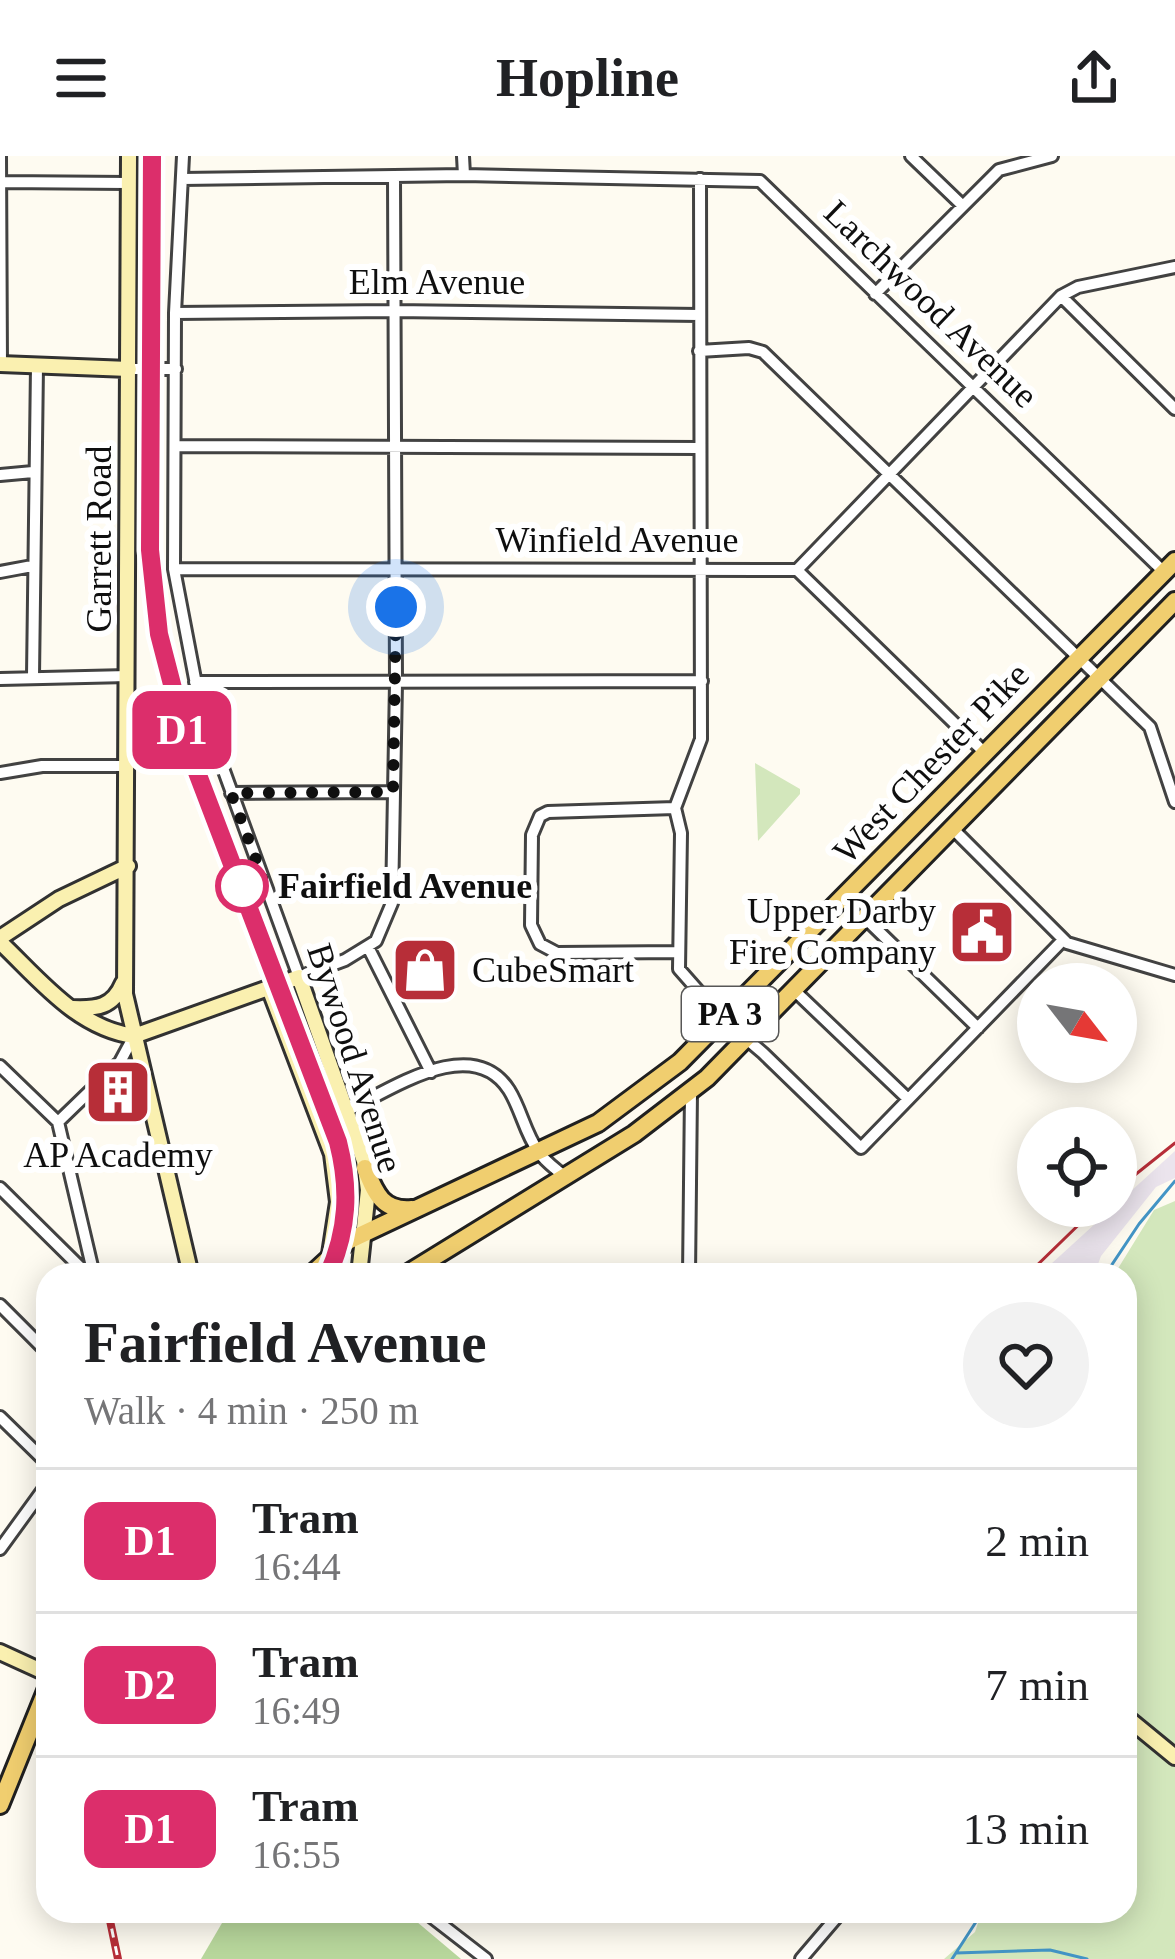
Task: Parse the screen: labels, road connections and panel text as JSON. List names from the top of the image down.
{
  "streets": {
    "main road": ["West Chester Pike", "PA 3"],
    "street": [
      "Elm Avenue",
      "Larchwood Avenue",
      "Garrett Road",
      "Winfield Avenue",
      "Bywood Avenue"
    ]
  },
  "crossings": [
    ["Elm Avenue", "Bywood Avenue"],
    ["Larchwood Avenue", "West Chester Pike"],
    ["Larchwood Avenue", "Bywood Avenue"],
    ["Winfield Avenue", "Bywood Avenue"],
    ["West Chester Pike", "Bywood Avenue"]
  ],
  "places": {
    "other": ["Fairfield Avenue"],
    "public building": ["Upper Darby Fire Company"],
    "shop": ["CubeSmart"],
    "building": ["AP Academy"]
  },
  "lines": ["tram line D1"],
  "north": "bottom right",
  "page": {
    "header": "Hopline",
    "on_map": "D1",
    "heading": ["Fairfield Avenue", "Walk · 4 min · 250 m"],
    "list": [
      {
        "mark": "D1",
        "name": "Tram",
        "note": "16:44",
        "value": "2 min"
      },
      {
        "mark": "D2",
        "name": "Tram",
        "note": "16:49",
        "value": "7 min"
      },
      {
        "mark": "D1",
        "name": "Tram",
        "note": "16:55",
        "value": "13 min"
      }
    ]
  }
}
